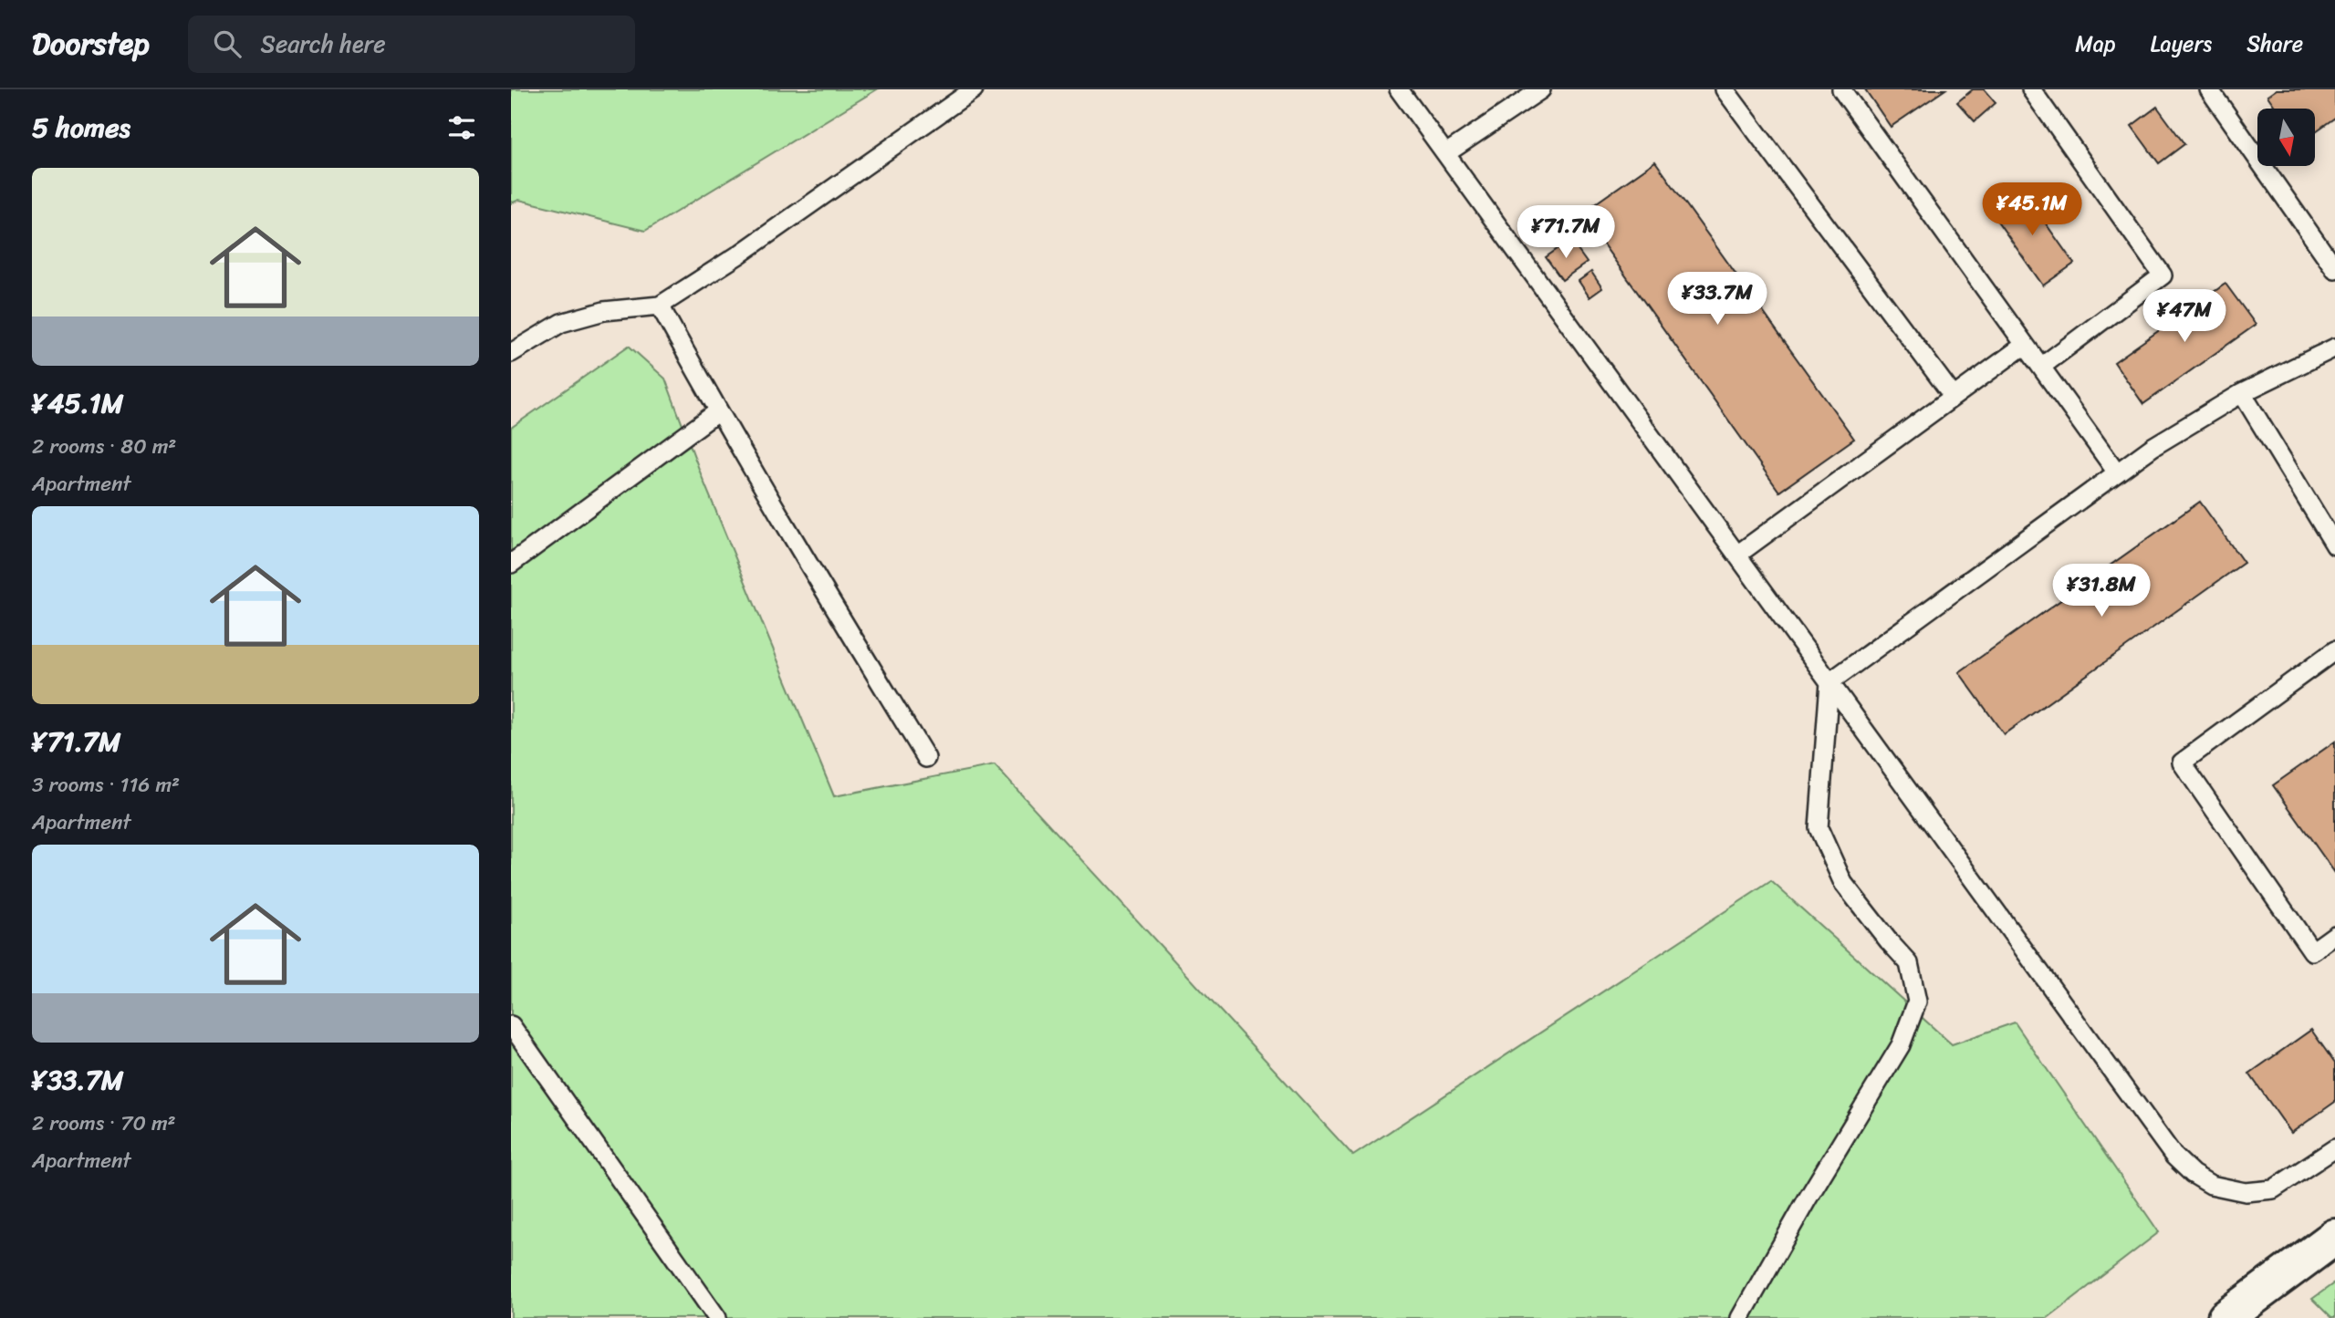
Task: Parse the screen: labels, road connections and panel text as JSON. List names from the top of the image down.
{
  "north": "bottom",
  "page": {
    "header": "Doorstep",
    "search": "Search here",
    "nav": ["Map", "Layers", "Share"],
    "heading": "5 homes",
    "list": [
      {
        "name": "¥45.1M",
        "note": "2 rooms · 80 m² · Apartment"
      },
      {
        "name": "¥71.7M",
        "note": "3 rooms · 116 m² · Apartment"
      },
      {
        "name": "¥33.7M",
        "note": "2 rooms · 70 m² · Apartment"
      }
    ],
    "price": [
      "¥45.1M",
      "¥71.7M",
      "¥33.7M",
      "¥47M",
      "¥31.8M"
    ]
  }
}
